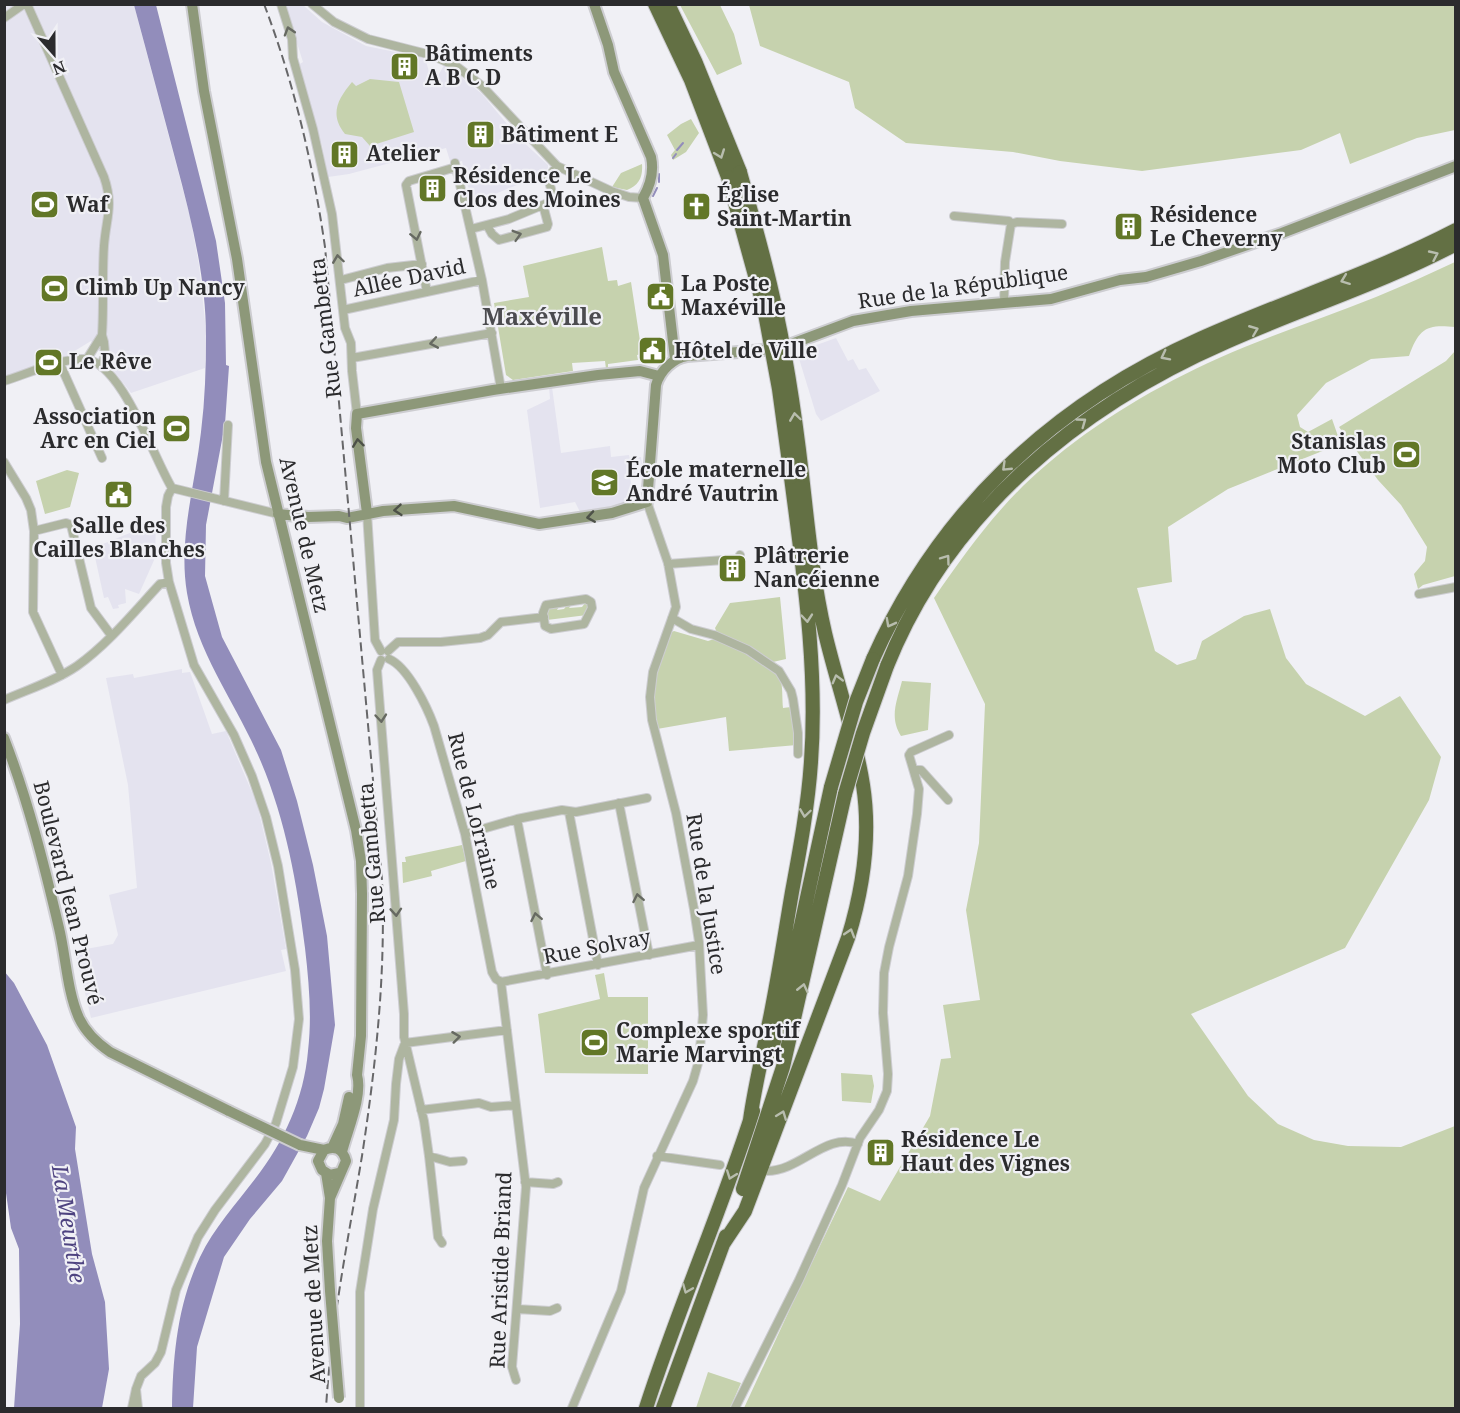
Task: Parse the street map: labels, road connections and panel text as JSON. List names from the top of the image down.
{
  "streets": {
    "street": [
      "Allée David",
      "Rue de la République",
      "Rue Gambetta",
      "Avenue de Metz",
      "Rue de Lorraine",
      "Boulevard Jean Prouvé",
      "Rue de la Justice",
      "Rue Solvay",
      "Rue Aristide Briand"
    ]
  },
  "crossings": [
    ["Allée David", "Rue Gambetta"],
    ["Rue Gambetta", "Rue de Lorraine"],
    ["Avenue de Metz", "Boulevard Jean Prouvé"],
    ["Rue de Lorraine", "Rue Solvay"],
    ["Rue de Lorraine", "Rue Aristide Briand"],
    ["Rue de la Justice", "Rue Solvay"],
    ["Rue Solvay", "Rue Aristide Briand"]
  ],
  "districts": ["Maxéville"],
  "water": ["La Meurthe"],
  "places": {
    "building": [
      "Bâtiments A B C D",
      "Bâtiment E",
      "Atelier",
      "Résidence Le Clos des Moines",
      "Résidence Le Cheverny",
      "Plâtrerie Nancéienne",
      "Résidence Le Haut des Vignes"
    ],
    "sports": [
      "Waf",
      "Climb Up Nancy",
      "Le Rêve",
      "Association Arc en Ciel",
      "Stanislas Moto Club",
      "Complexe sportif Marie Marvingt"
    ],
    "church": ["Église Saint-Martin"],
    "public building": ["La Poste Maxéville", "Hôtel de Ville", "Salle des Cailles Blanches"],
    "school or university": ["École maternelle André Vautrin"]
  },
  "north": "bottom"
}
